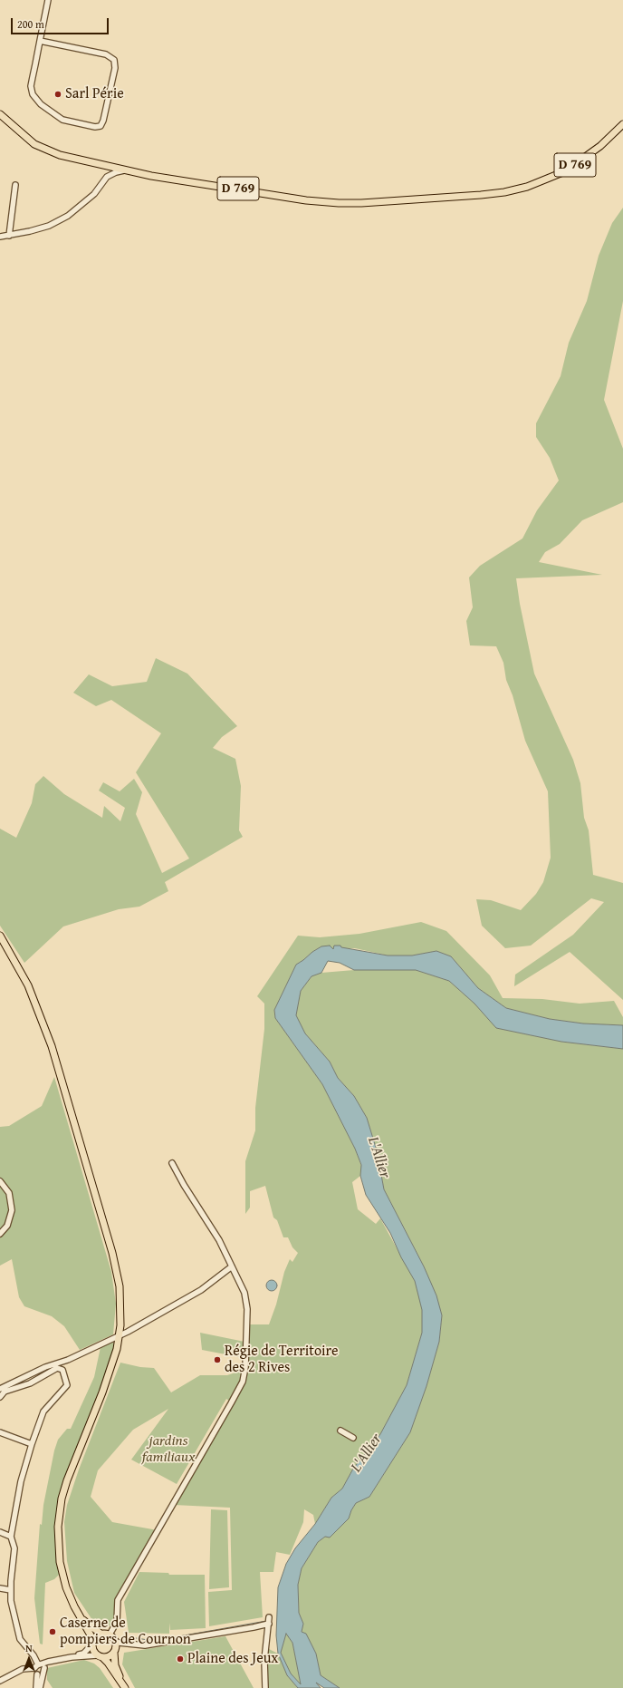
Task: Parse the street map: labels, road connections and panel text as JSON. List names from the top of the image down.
{
  "streets": {
    "main road": ["D 769"]
  },
  "water": ["L'Allier"],
  "parks": ["jardins familiaux"],
  "places": [
    "Sarl Périe",
    "Régie de Territoire des 2 Rives",
    "Caserne de pompiers de Cournon",
    "Plaine des Jeux"
  ],
  "scale_bar": "200 m",
  "north": "top"
}
